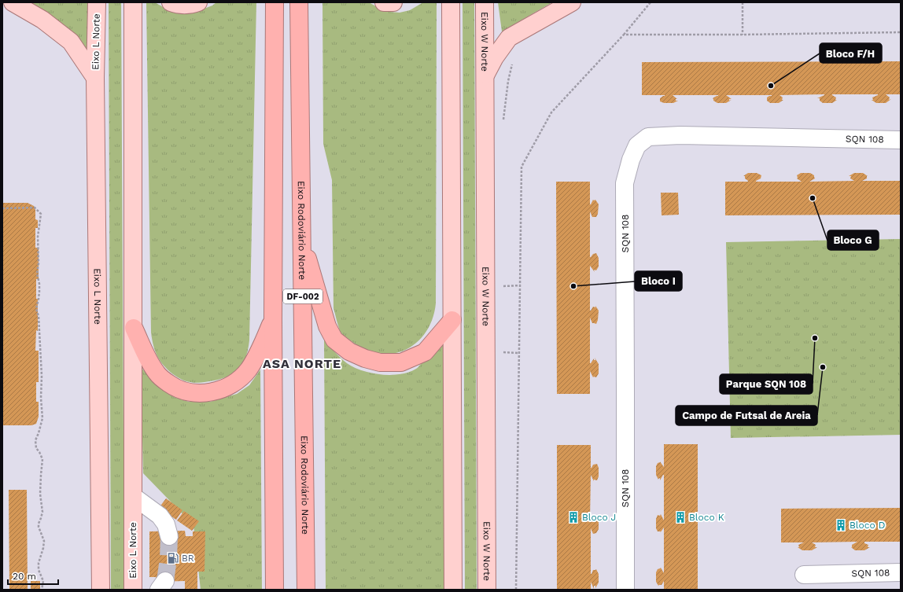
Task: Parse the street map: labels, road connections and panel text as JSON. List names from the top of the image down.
{
  "streets": {
    "highway": ["Eixo Rodoviário Norte", "DF-002"],
    "main road": ["Eixo L Norte", "Eixo W Norte"],
    "street": ["SQN 108"]
  },
  "districts": ["ASA NORTE"],
  "places": {
    "other": [
      "Bloco F/H",
      "Bloco G",
      "Bloco I",
      "Parque SQN 108",
      "Campo de Futsal de Areia"
    ],
    "building": ["Bloco J", "Bloco K", "Bloco D"],
    "fuel station": ["BR"]
  },
  "scale_bar": "20 m"
}
